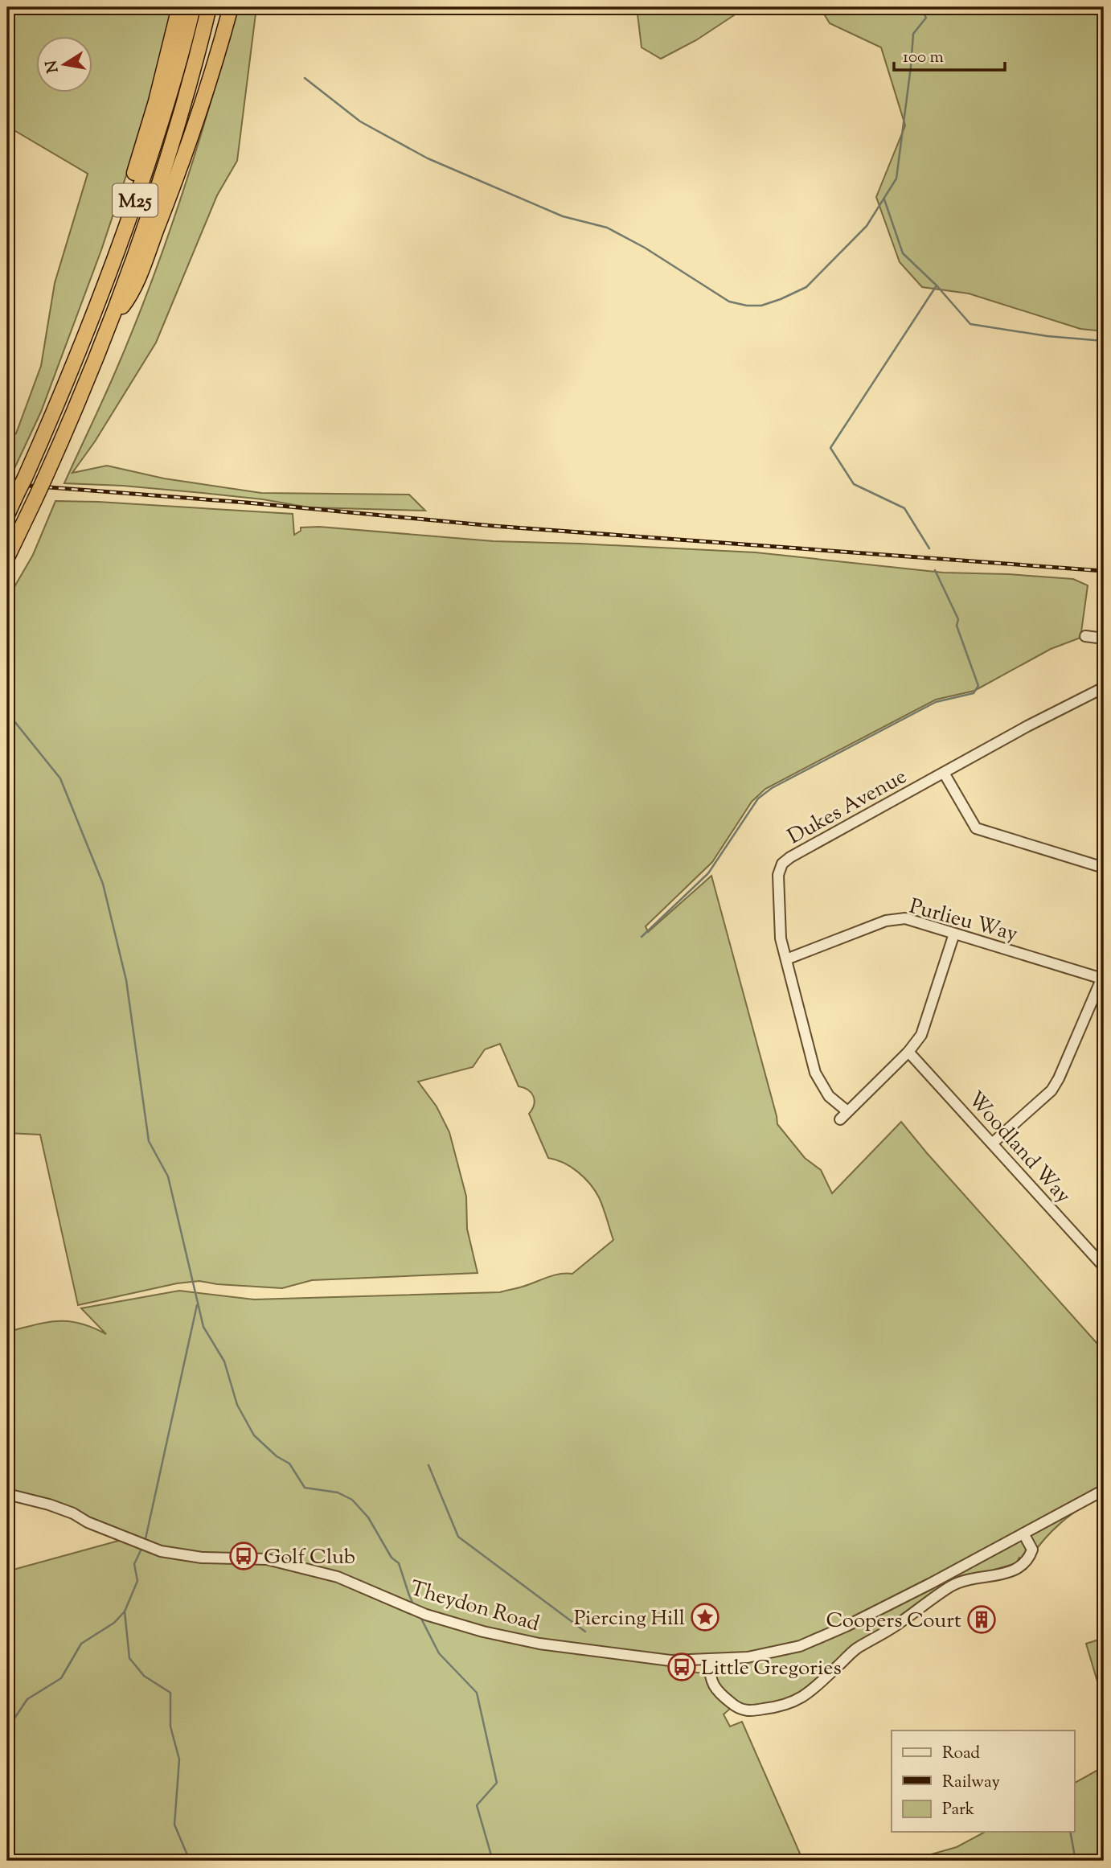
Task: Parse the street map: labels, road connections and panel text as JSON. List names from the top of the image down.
{
  "streets": {
    "highway": ["M25"],
    "street": [
      "Dukes Avenue",
      "Purlieu Way",
      "Woodland Way",
      "Theydon Road"
    ]
  },
  "crossings": [
    ["Dukes Avenue", "Purlieu Way"],
    ["Dukes Avenue", "Woodland Way"]
  ],
  "places": {
    "bus stop": ["Golf Club", "Little Gregories"],
    "place": ["Piercing Hill"],
    "building": ["Coopers Court"]
  },
  "legend": ["Road", "Railway", "Park"],
  "scale_bar": "100 m",
  "north": "left"
}
